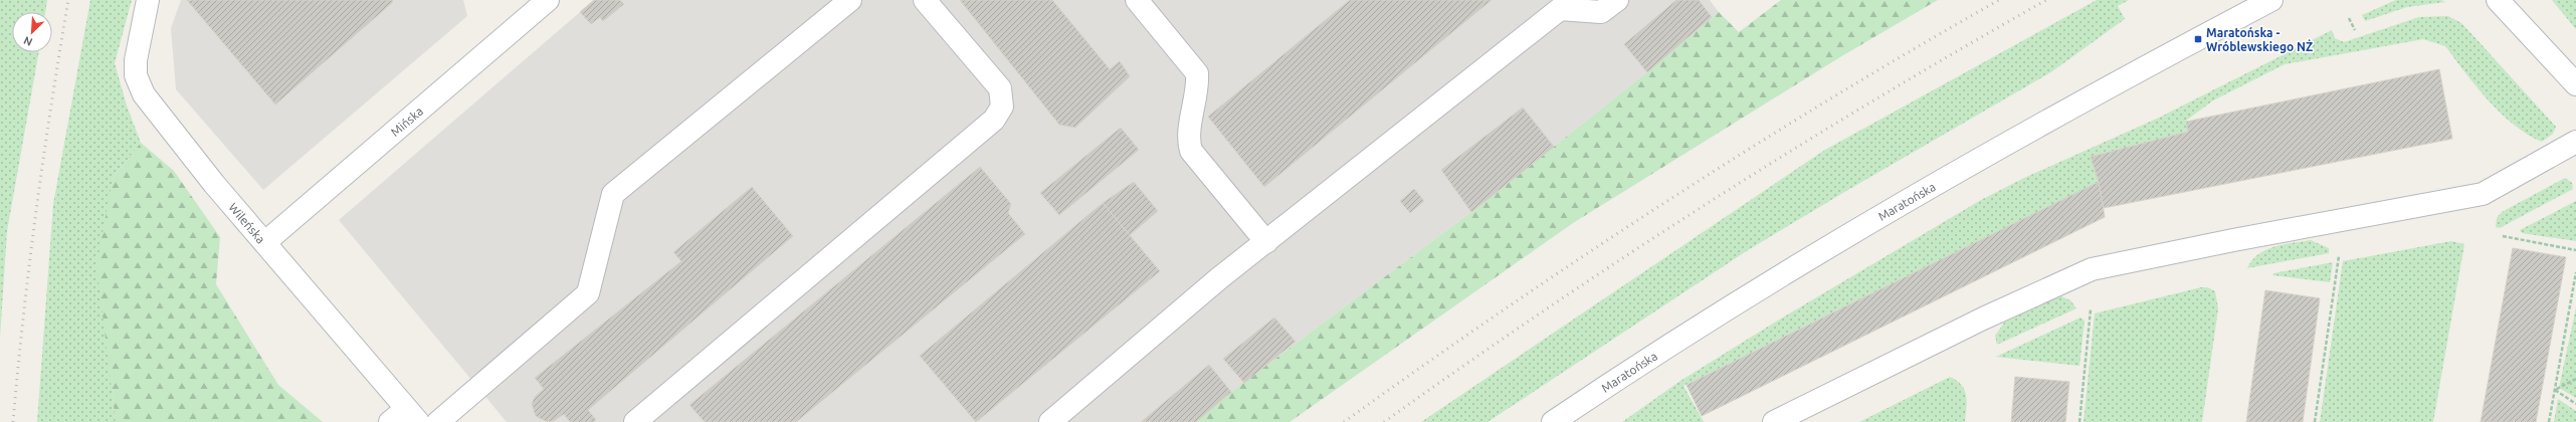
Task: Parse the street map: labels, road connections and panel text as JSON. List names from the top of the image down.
{
  "streets": {
    "street": ["Mińska", "Maratońska", "Wileńska"]
  },
  "crossings": [
    ["Mińska", "Wileńska"]
  ],
  "places": {
    "transit": ["Maratońska - Wróblewskiego NŻ"]
  },
  "north": "bottom left"
}
